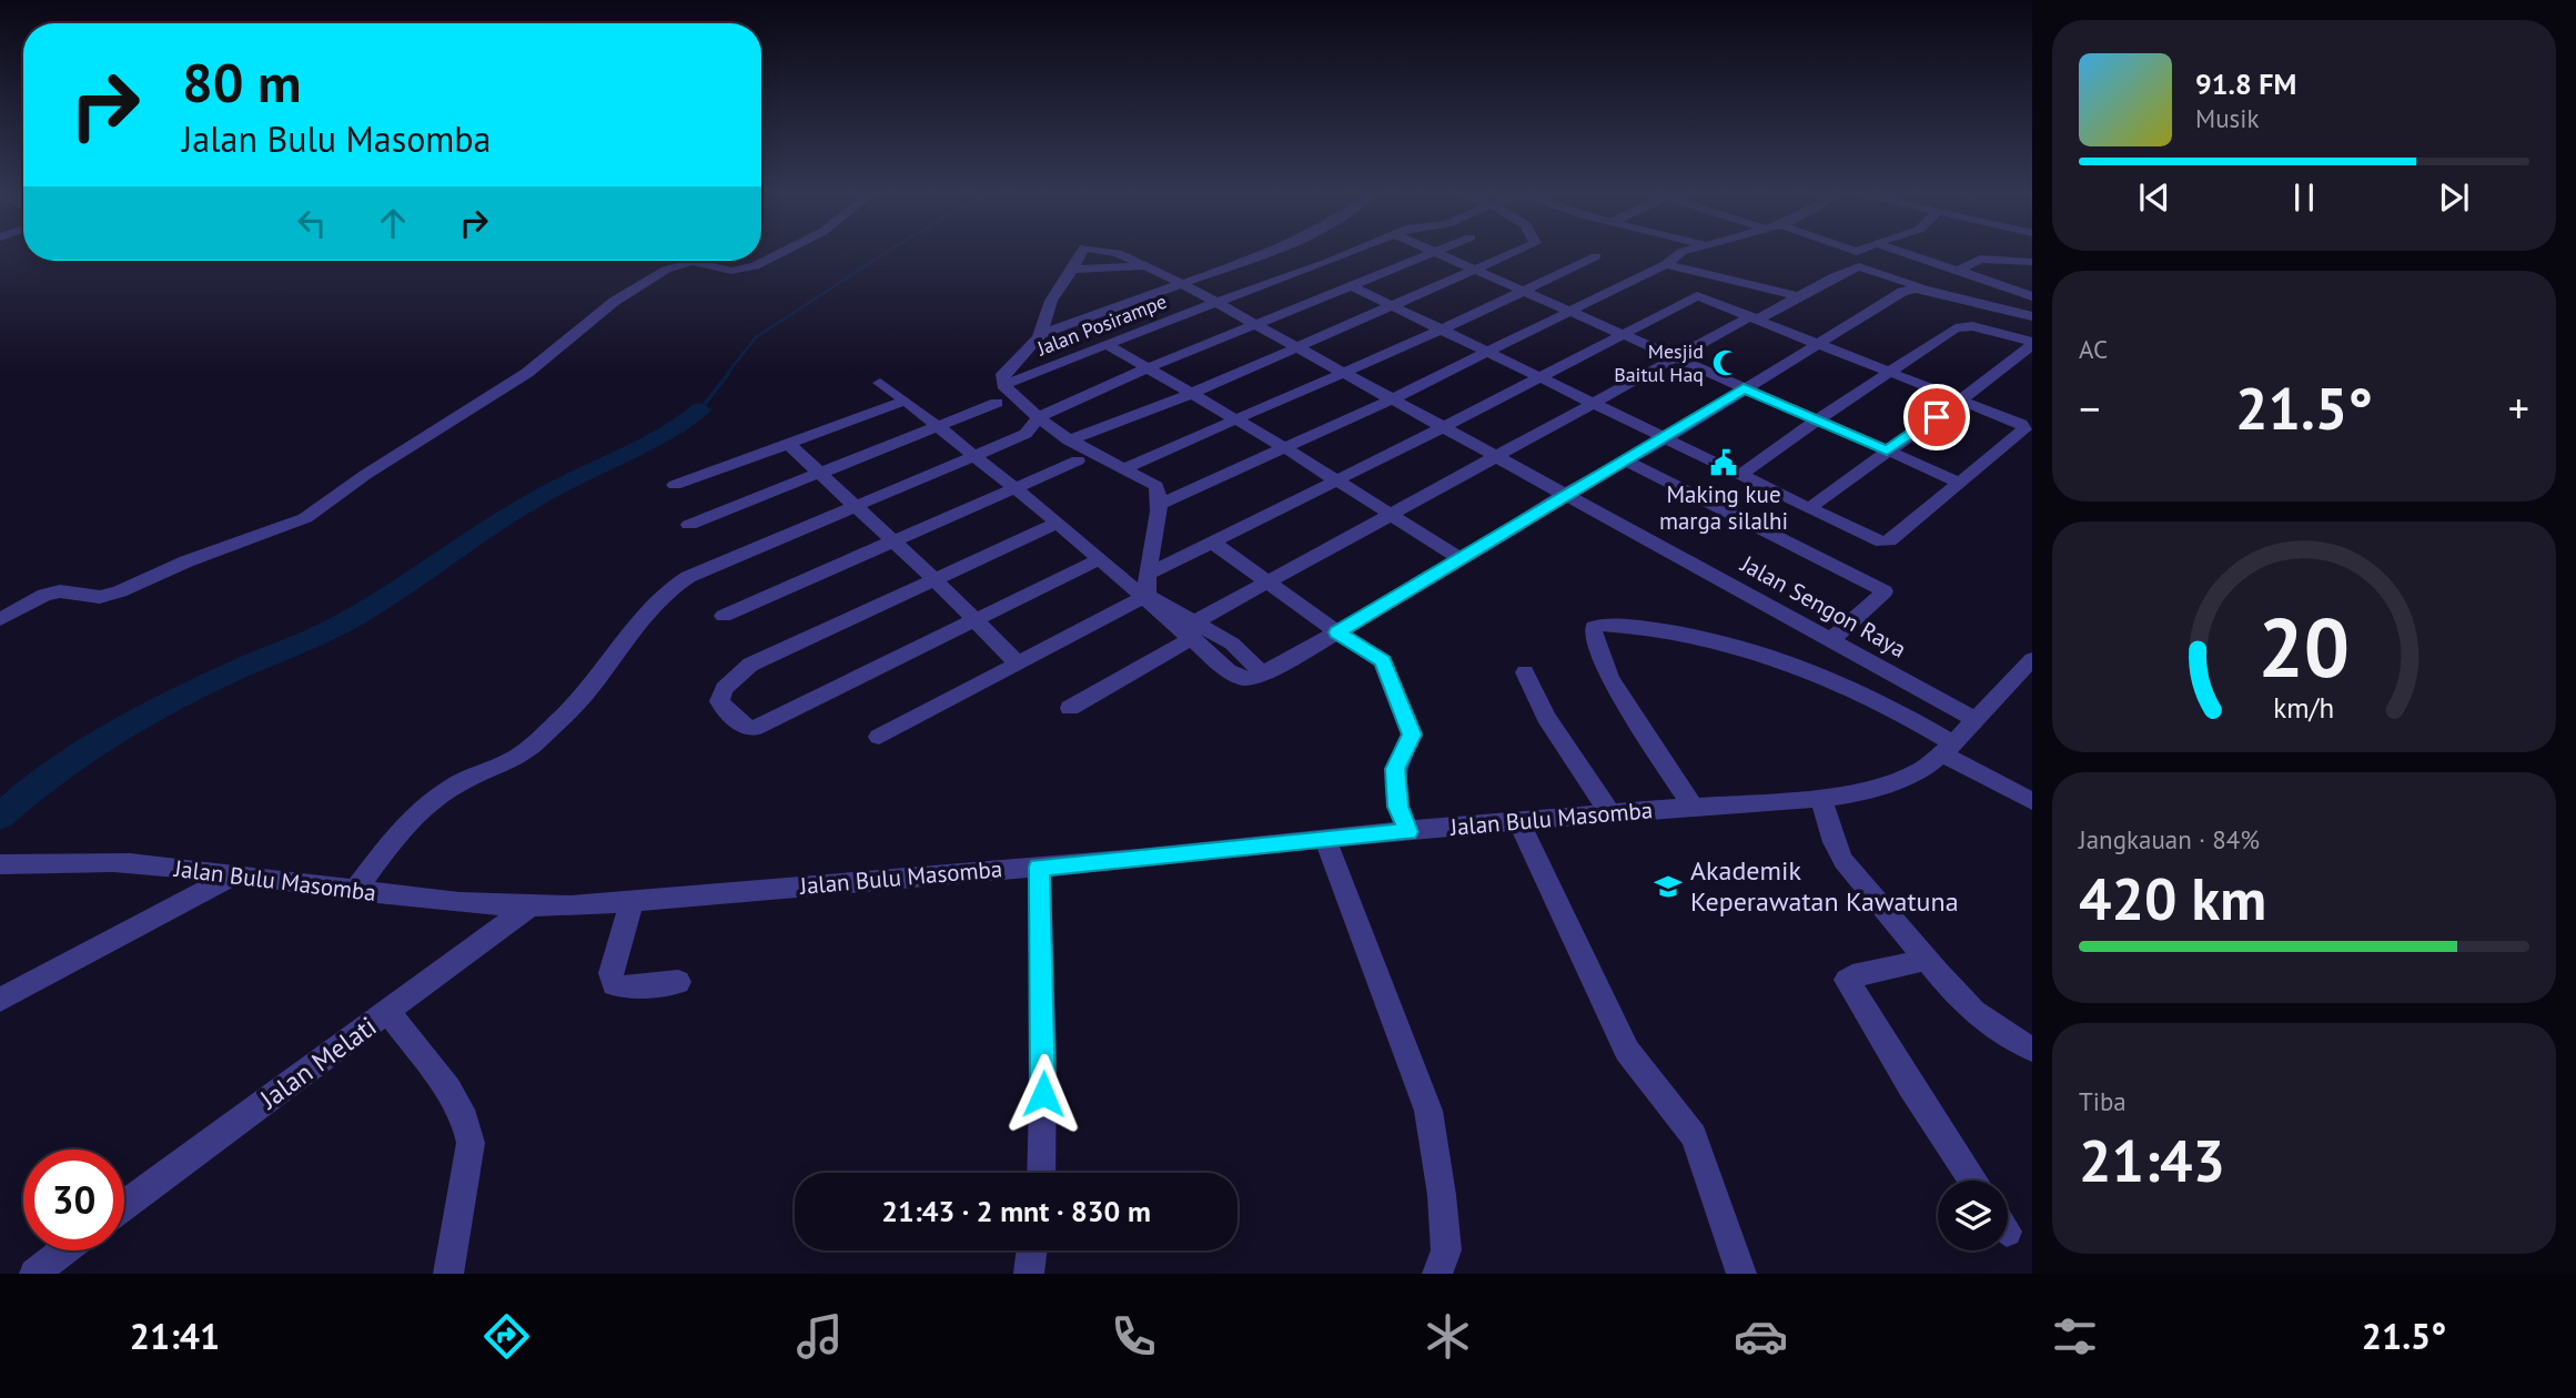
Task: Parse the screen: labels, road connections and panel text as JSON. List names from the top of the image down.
{
  "streets": {
    "street": [
      "Jalan Posirampe",
      "Jalan Sengon Raya",
      "Jalan Bulu Masomba",
      "Jalan Melati"
    ]
  },
  "crossings": [
    ["Jalan Posirampe", "Jalan Sengon Raya"],
    ["Jalan Sengon Raya", "Jalan Bulu Masomba"],
    ["Jalan Bulu Masomba", "Jalan Melati"]
  ],
  "places": {
    "mosque": ["Mesjid Baitul Haq"],
    "public building": ["Making kue marga silalhi"],
    "school or university": ["Akademik Keperawatan Kawatuna"]
  },
  "page": {
    "turn": ["80 m", "Jalan Bulu Masomba"],
    "song": ["91.8 FM", "Musik"],
    "tile": [
      "AC",
      ["Jangkauan · 84%", "420 km"],
      ["Tiba", "21:43"]
    ],
    "heat": ["−", "21.5°", "+"],
    "limit": "30",
    "trip": "21:43 · 2 mnt · 830 m",
    "tabs": ["21:41", "21.5°"],
    "gauge": ["20", "km/h"]
  }
}
